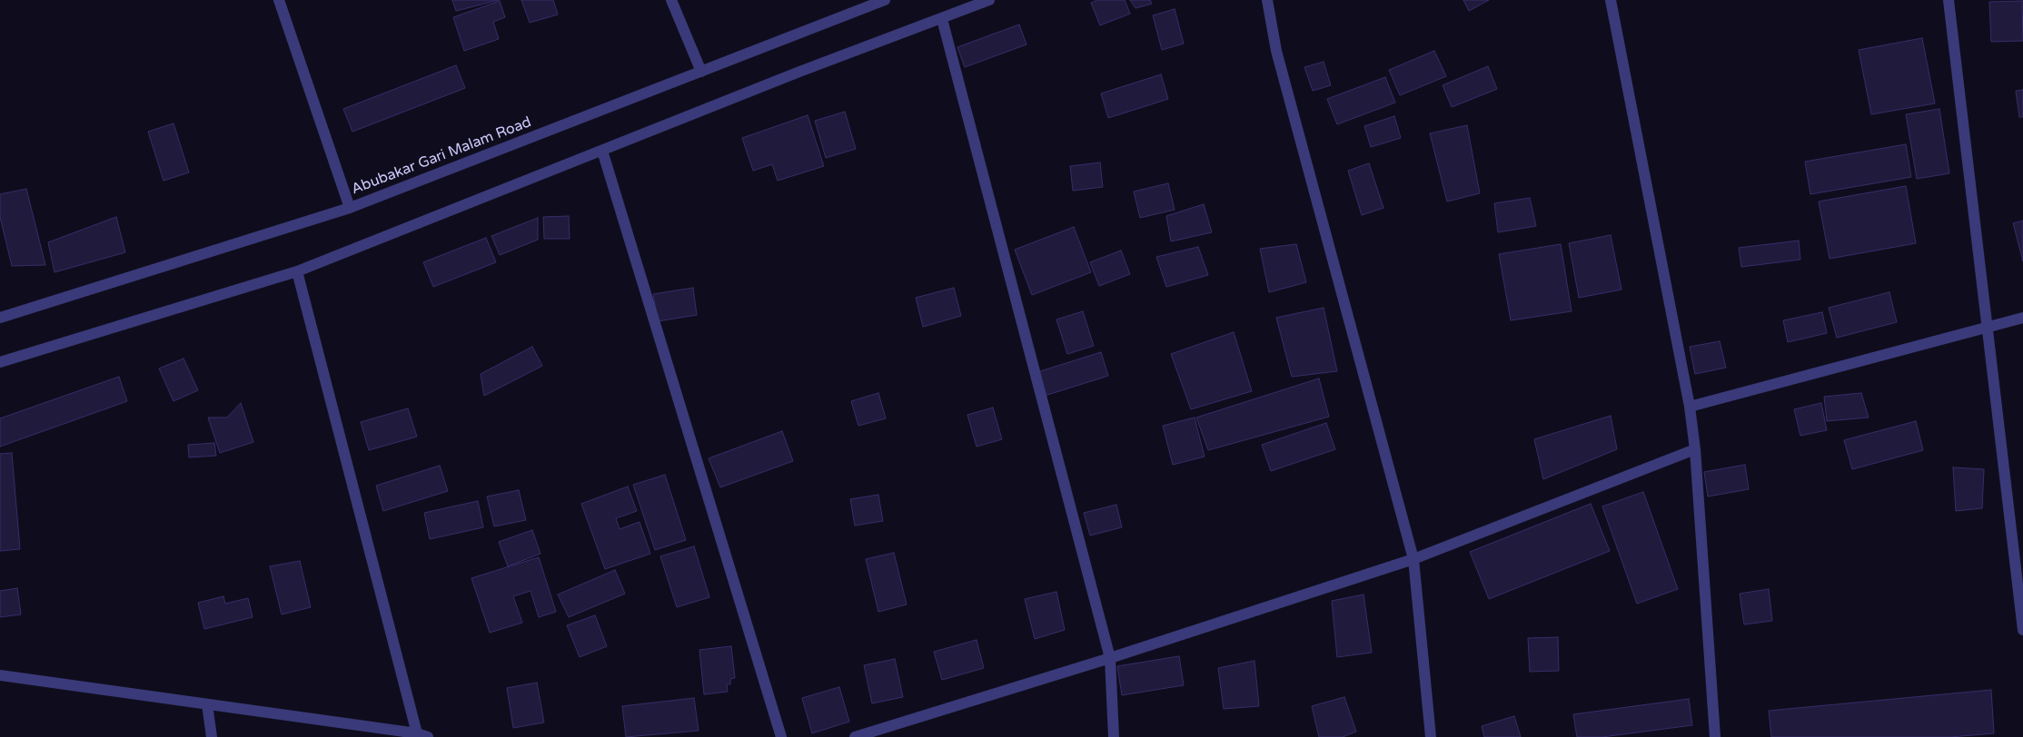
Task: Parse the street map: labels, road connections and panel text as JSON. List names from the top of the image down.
{
  "streets": {
    "street": ["Abubakar Gari Malam Road"]
  }
}
